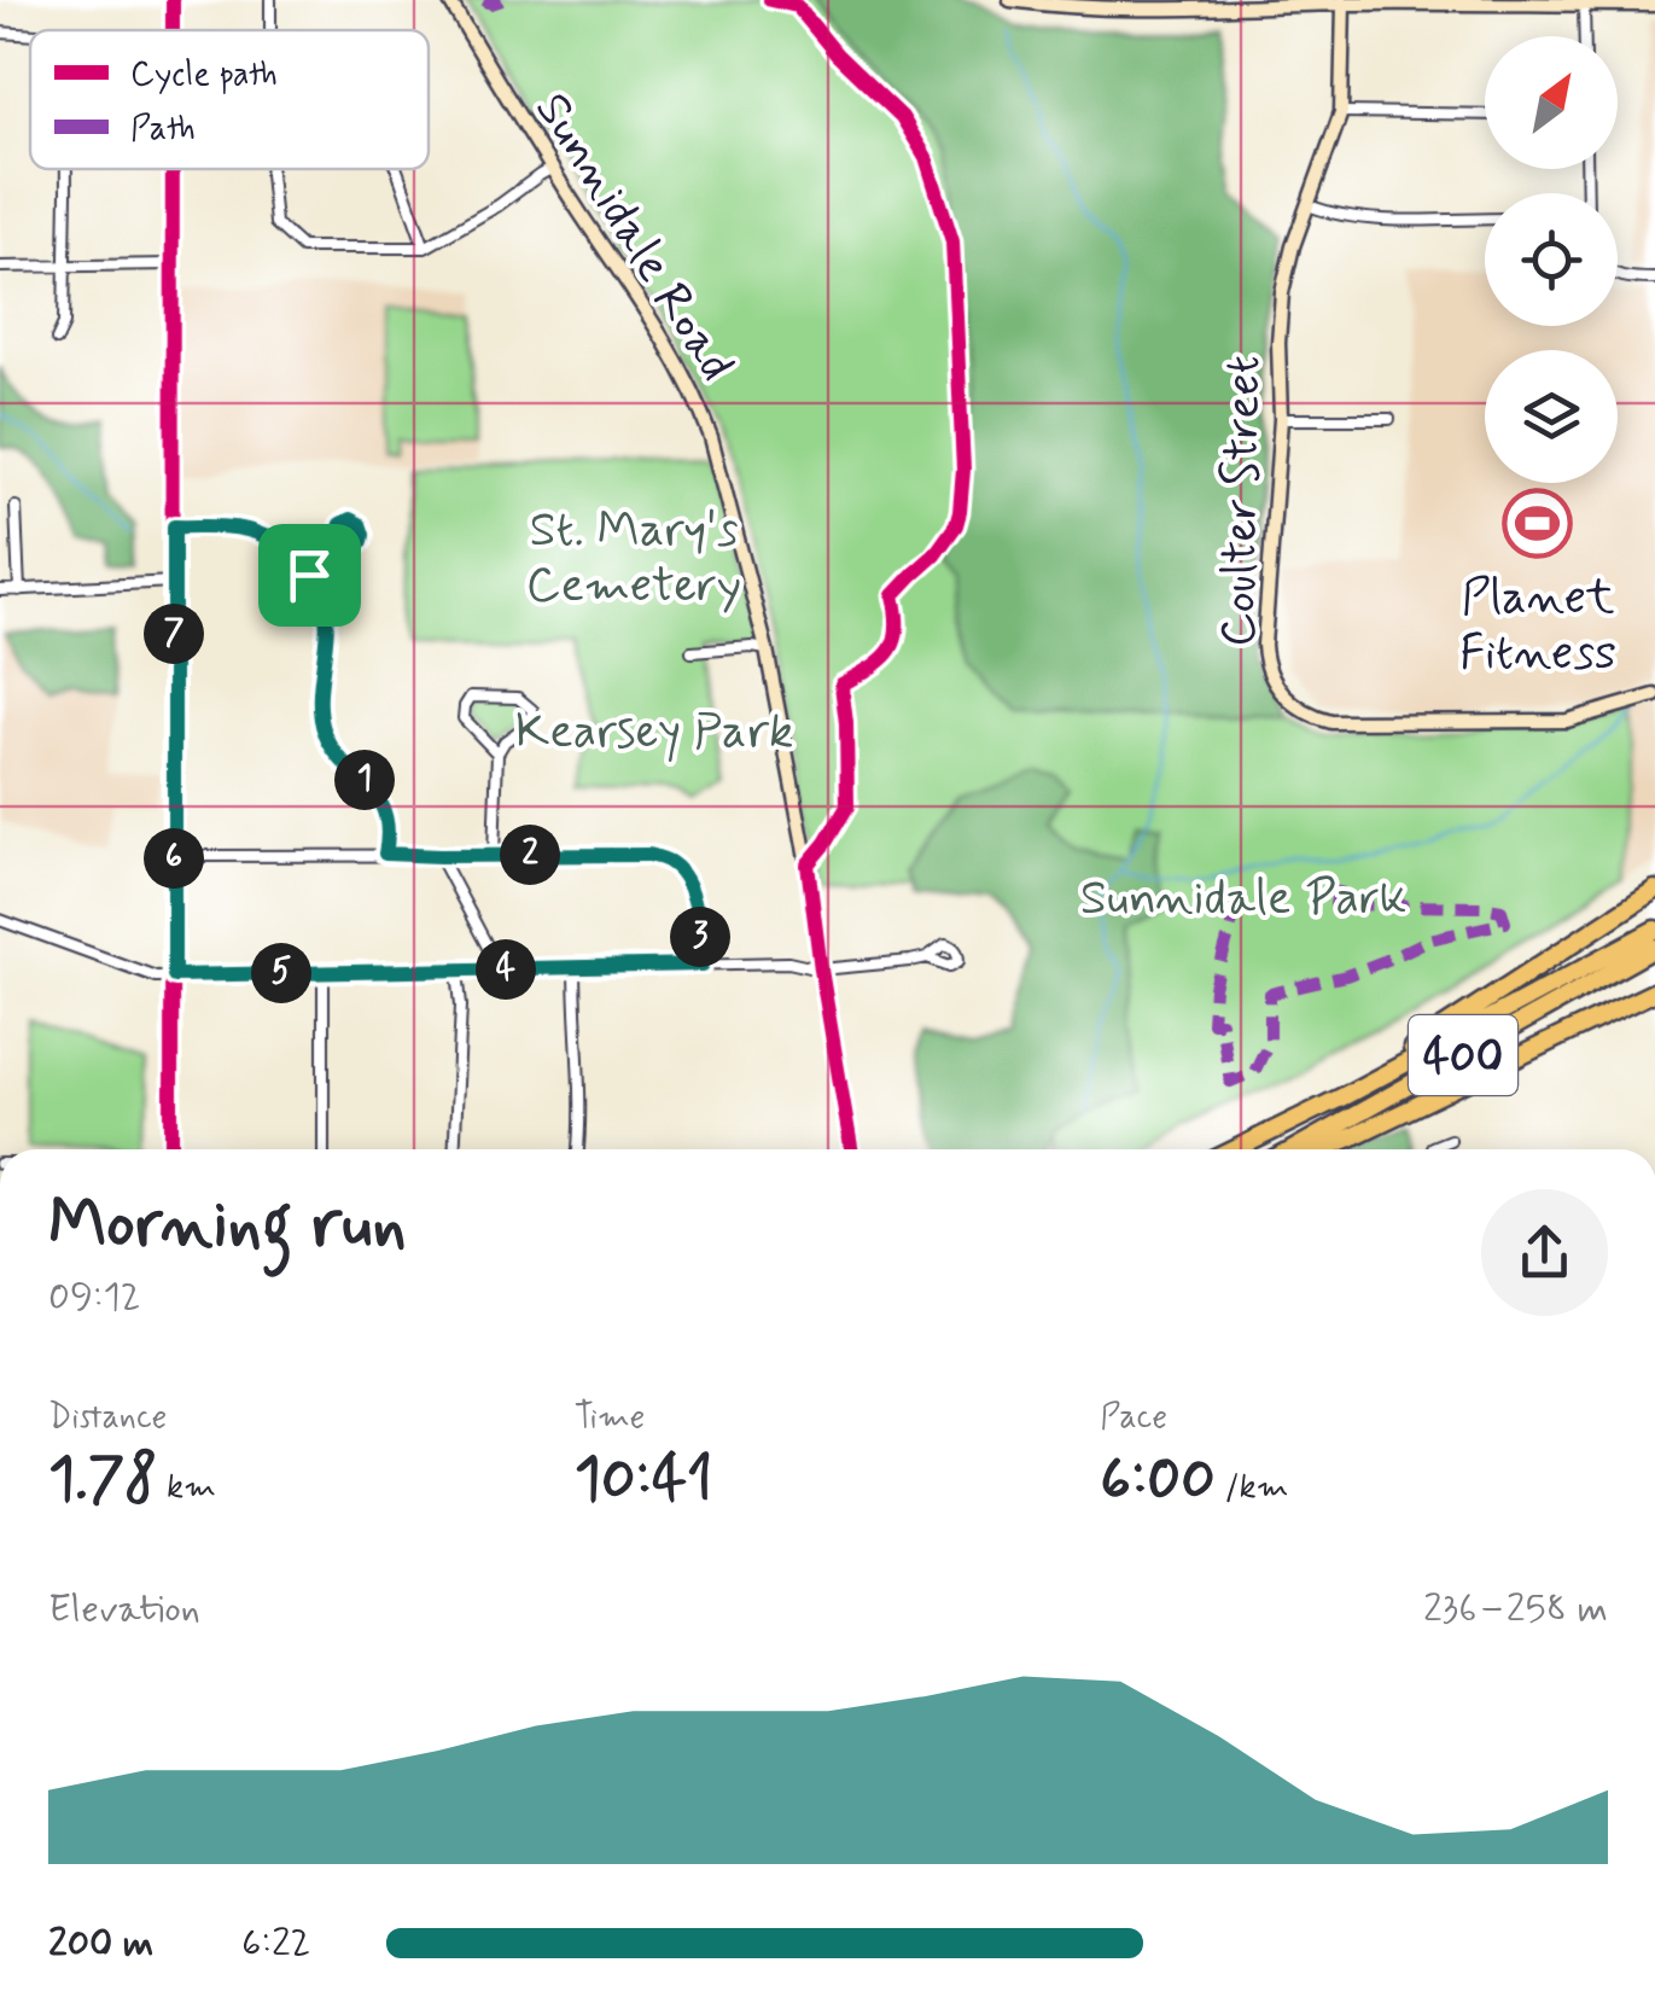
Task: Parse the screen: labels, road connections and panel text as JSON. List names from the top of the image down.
{
  "streets": {
    "highway": ["400"],
    "street": ["Sunnidale Road", "Coulter Street"]
  },
  "parks": ["St. Mary's Cemetery", "Kearsey Park", "Sunnidale Park"],
  "places": {
    "sports": ["Planet Fitness"]
  },
  "legend": ["Cycle path", "Path"],
  "north": "top right",
  "page": {
    "pins": [
      "7",
      "1",
      "2",
      "6",
      "3",
      "4",
      "5"
    ],
    "heading": ["Morning run", "09:12"],
    "stats": [
      ["Distance", "1.78 km"],
      ["Time", "10:41"],
      ["Pace", "6:00 /km"]
    ],
    "chart": ["Elevation", "236–258 m"],
    "list": [
      {
        "name": "200 m",
        "note": "6:22"
      }
    ]
  }
}
